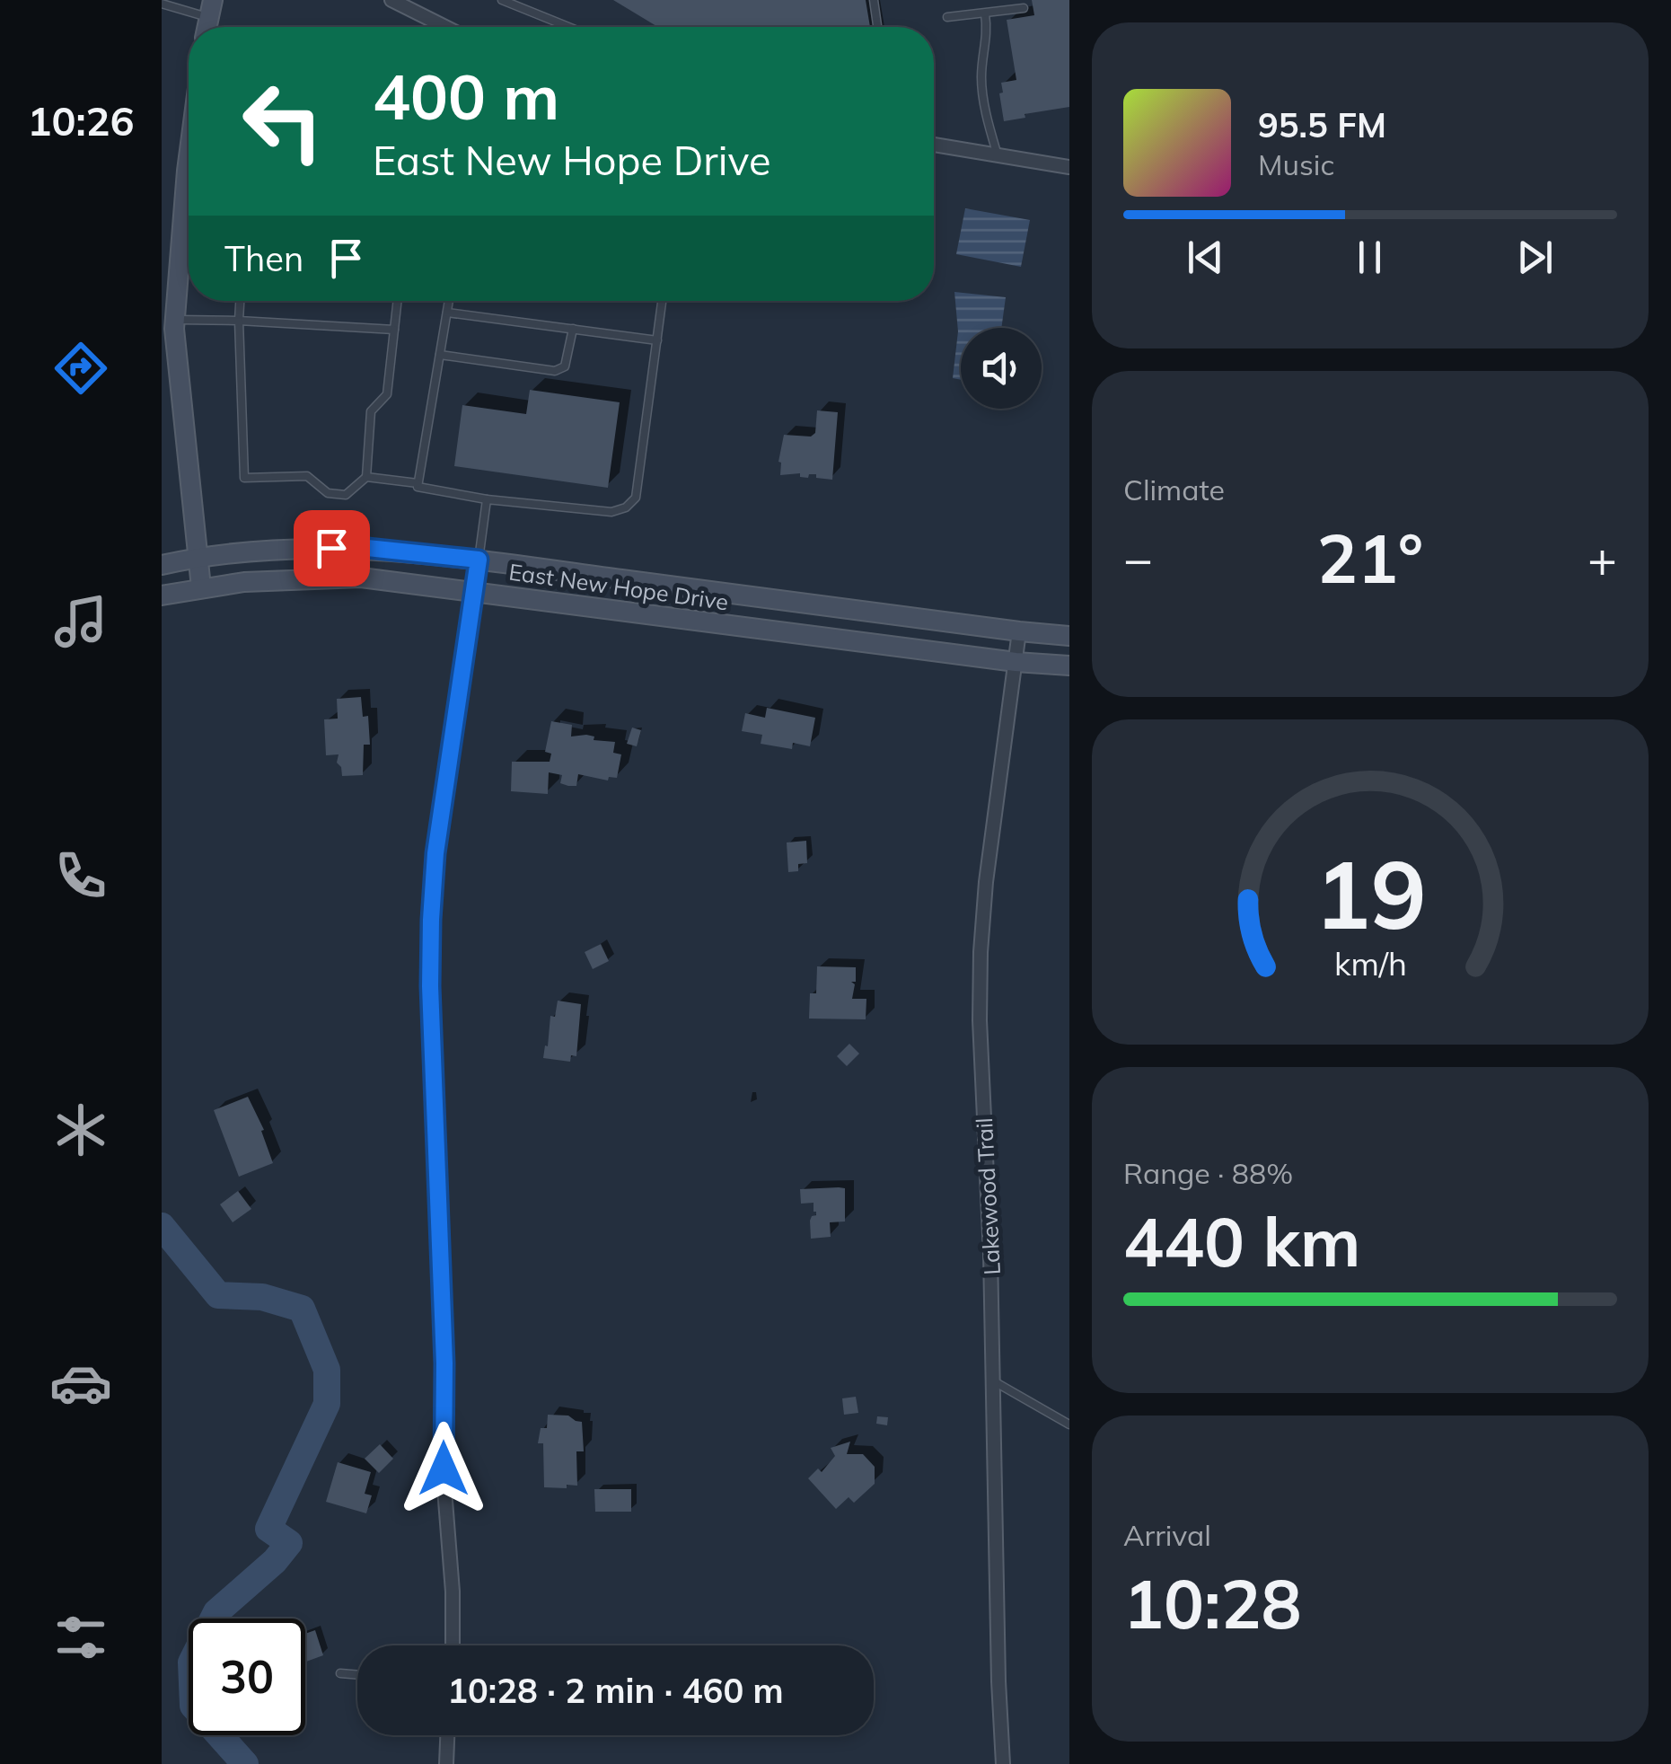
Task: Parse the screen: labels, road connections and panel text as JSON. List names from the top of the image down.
{
  "streets": {
    "street": ["East New Hope Drive", "Lakewood Trail"]
  },
  "crossings": [
    ["East New Hope Drive", "Lakewood Trail"]
  ],
  "page": {
    "tabs": "10:26",
    "turn": ["400 m", "East New Hope Drive"],
    "song": ["95.5 FM", "Music"],
    "then": "Then",
    "tile": [
      "Climate",
      ["Range · 88%", "440 km"],
      ["Arrival", "10:28"]
    ],
    "heat": ["−", "21°", "+"],
    "limit": "30",
    "trip": "10:28 · 2 min · 460 m",
    "gauge": ["19", "km/h"]
  }
}
